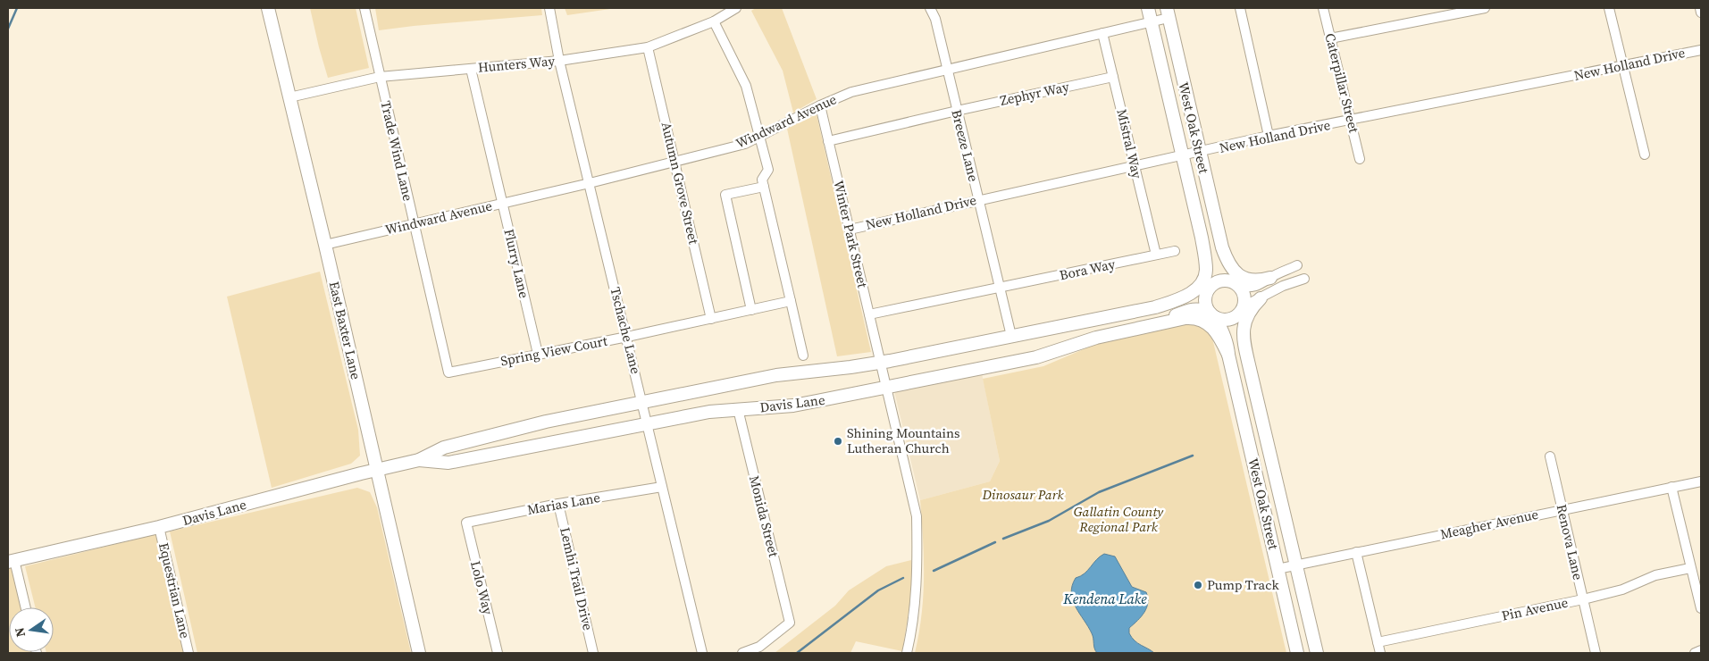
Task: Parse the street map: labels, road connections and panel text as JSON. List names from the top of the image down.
{
  "streets": {
    "main road": ["West Oak Street", "East Baxter Lane", "Davis Lane"],
    "street": [
      "Hunters Way",
      "New Holland Drive",
      "Caterpillar Street",
      "Zephyr Way",
      "Windward Avenue",
      "Mistral Way",
      "Breeze Lane",
      "Trade Wind Lane",
      "Autumn Grove Street",
      "Winter Park Street",
      "Flurry Lane",
      "Bora Way",
      "Tschache Lane",
      "Spring View Court",
      "Marias Lane",
      "Monida Street",
      "Meagher Avenue",
      "Renova Lane",
      "Lemhi Trail Drive",
      "Lolo Way",
      "Equestrian Lane",
      "Pin Avenue"
    ]
  },
  "crossings": [
    ["Hunters Way", "Trade Wind Lane"],
    ["Hunters Way", "Autumn Grove Street"],
    ["Hunters Way", "Flurry Lane"],
    ["Hunters Way", "East Baxter Lane"],
    ["Hunters Way", "Tschache Lane"],
    ["New Holland Drive", "Caterpillar Street"],
    ["New Holland Drive", "West Oak Street"],
    ["New Holland Drive", "Mistral Way"],
    ["New Holland Drive", "Breeze Lane"],
    ["New Holland Drive", "Winter Park Street"],
    ["Zephyr Way", "Mistral Way"],
    ["Zephyr Way", "Breeze Lane"],
    ["Zephyr Way", "Winter Park Street"],
    ["Windward Avenue", "West Oak Street"],
    ["Windward Avenue", "Mistral Way"],
    ["Windward Avenue", "Breeze Lane"],
    ["Windward Avenue", "Trade Wind Lane"],
    ["Windward Avenue", "Autumn Grove Street"],
    ["Windward Avenue", "Winter Park Street"],
    ["Windward Avenue", "Flurry Lane"],
    ["Windward Avenue", "East Baxter Lane"],
    ["Windward Avenue", "Tschache Lane"],
    ["West Oak Street", "Meagher Avenue"],
    ["Mistral Way", "Bora Way"],
    ["Breeze Lane", "Bora Way"],
    ["Breeze Lane", "Davis Lane"],
    ["Trade Wind Lane", "Spring View Court"],
    ["Autumn Grove Street", "Spring View Court"],
    ["Winter Park Street", "Bora Way"],
    ["Winter Park Street", "Davis Lane"],
    ["Flurry Lane", "Spring View Court"],
    ["East Baxter Lane", "Davis Lane"],
    ["Tschache Lane", "Spring View Court"],
    ["Tschache Lane", "Davis Lane"],
    ["Tschache Lane", "Marias Lane"],
    ["Davis Lane", "Monida Street"],
    ["Davis Lane", "Equestrian Lane"],
    ["Marias Lane", "Lemhi Trail Drive"],
    ["Marias Lane", "Lolo Way"],
    ["Meagher Avenue", "Renova Lane"],
    ["Renova Lane", "Pin Avenue"]
  ],
  "water": ["Kendena Lake"],
  "parks": ["Dinosaur Park", "Gallatin County Regional Park"],
  "places": ["Shining Mountains Lutheran Church", "Pump Track"],
  "north": "left"
}
